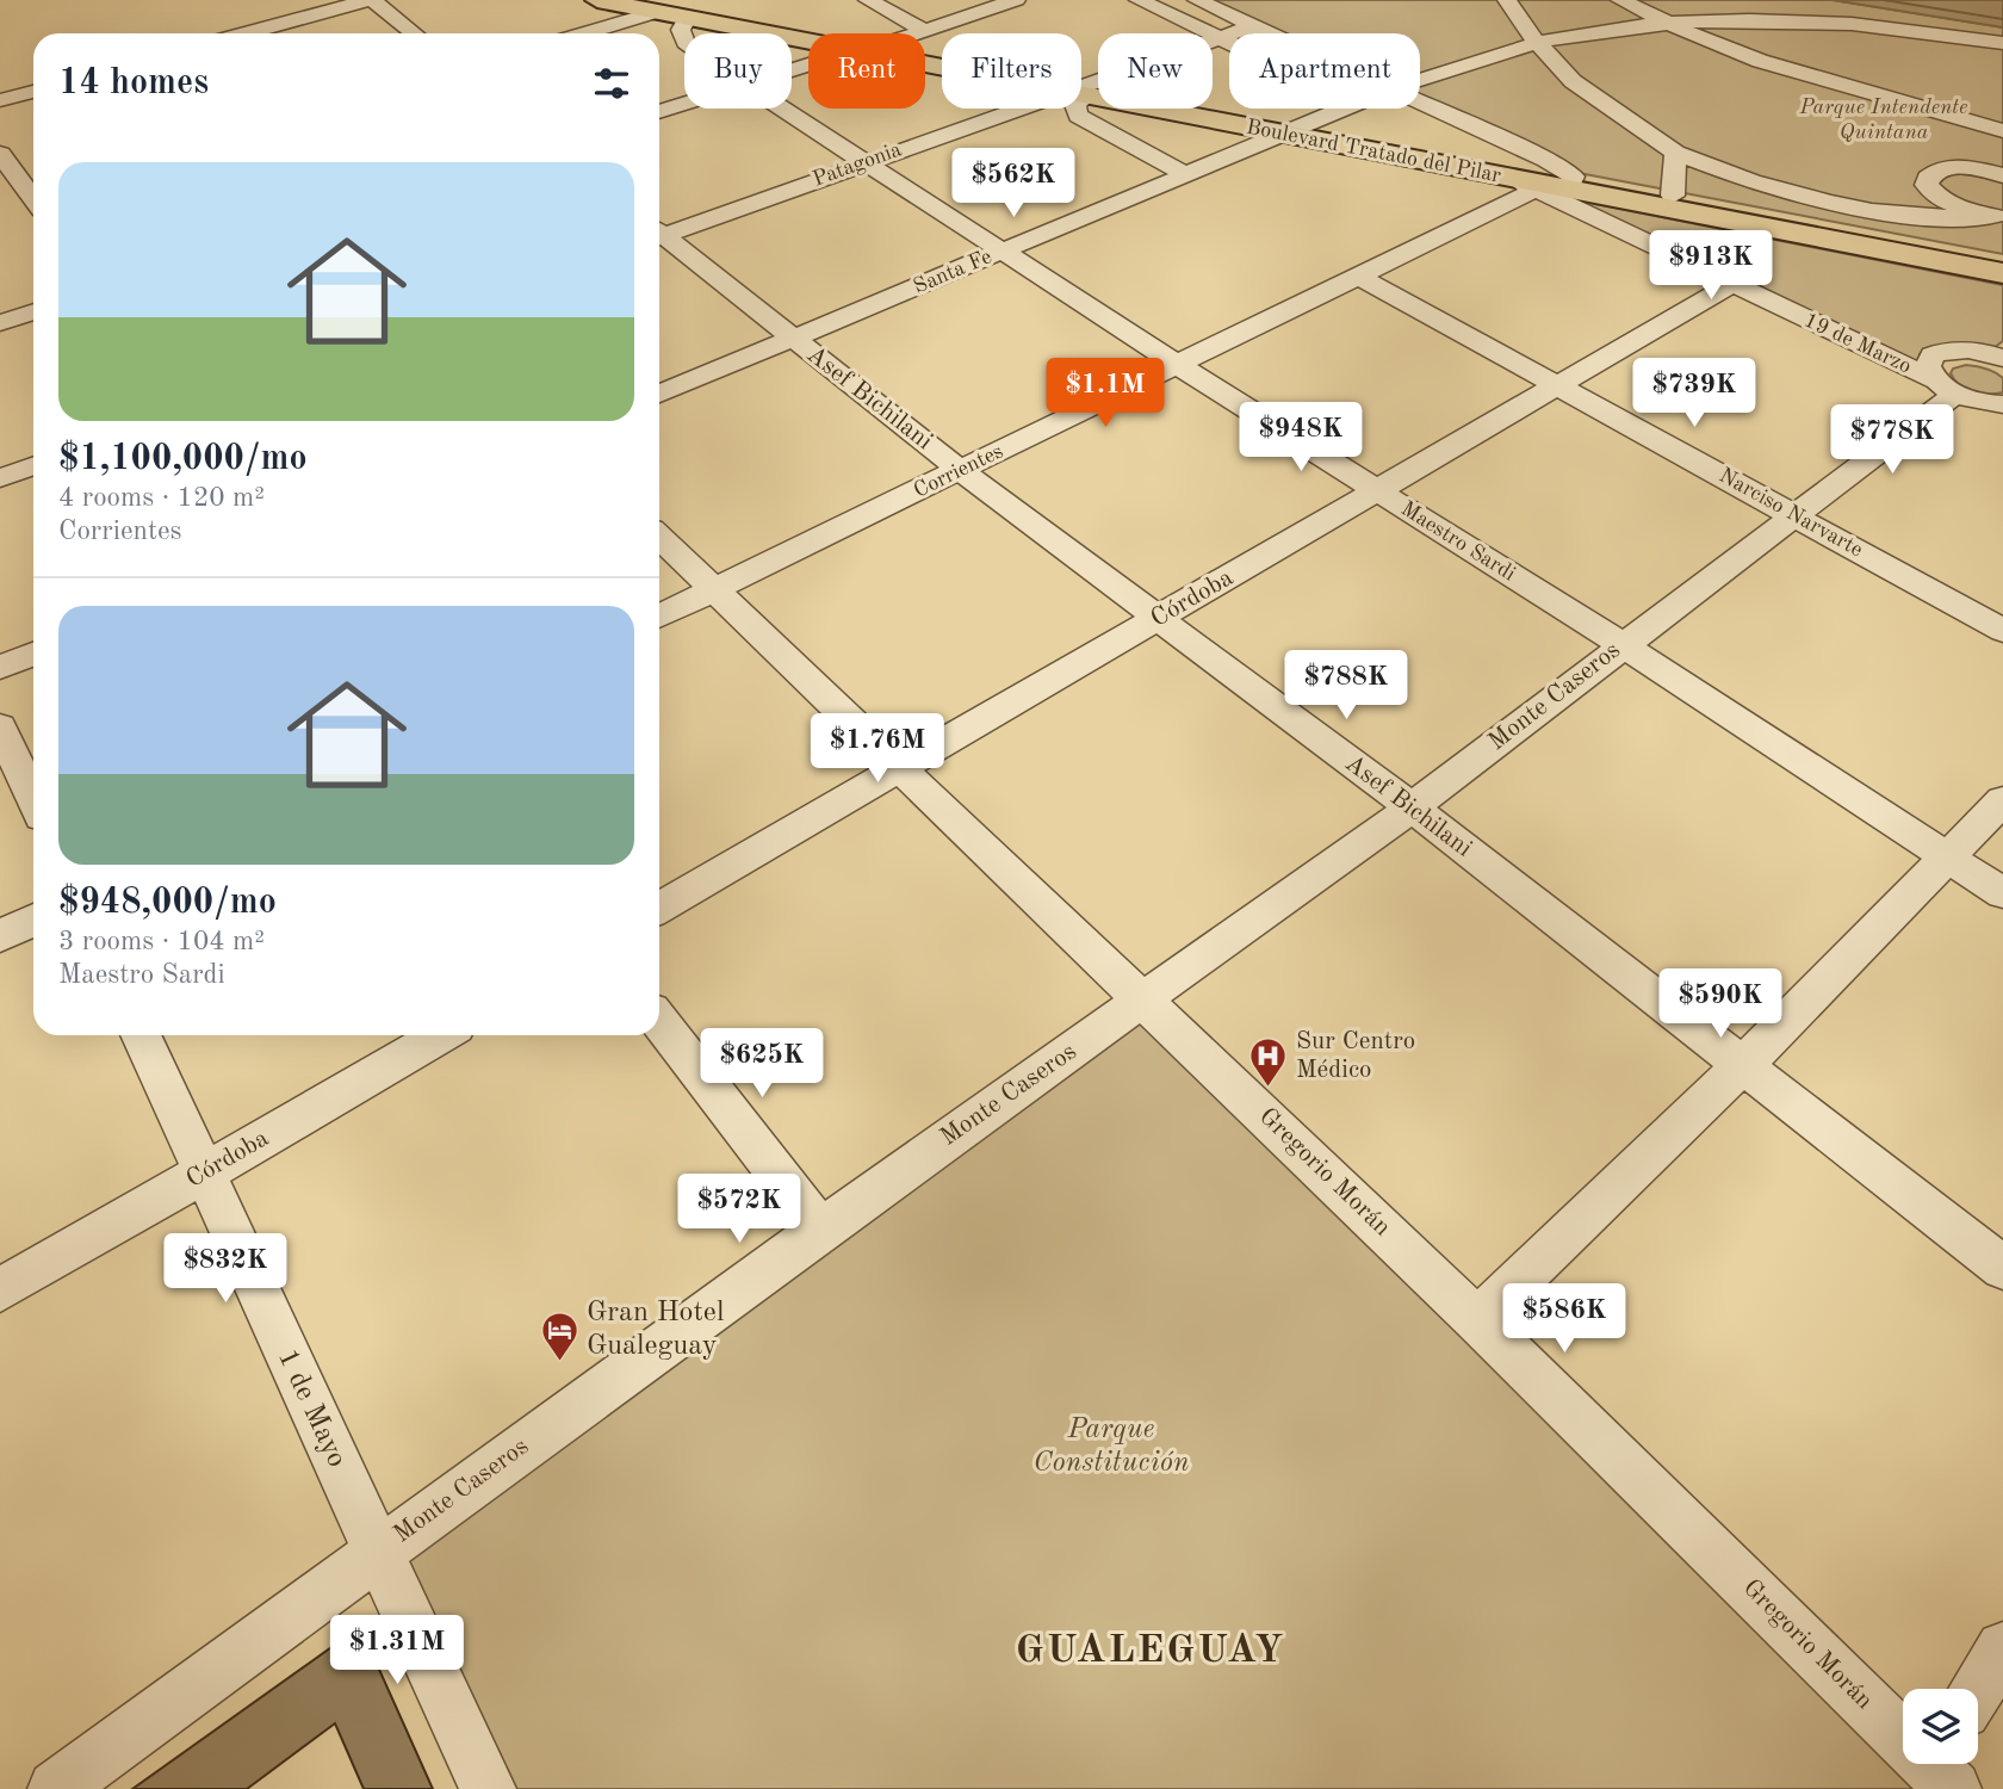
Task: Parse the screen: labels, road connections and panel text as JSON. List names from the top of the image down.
{
  "streets": {
    "main road": ["Boulevard Tratado del Pilar"],
    "street": [
      "Patagonia",
      "Santa Fe",
      "19 de Marzo",
      "Asef Bichilani",
      "Corrientes",
      "Narciso Narvarte",
      "Maestro Sardi",
      "Córdoba",
      "Monte Caseros",
      "Gregorio Morán",
      "1 de Mayo"
    ]
  },
  "crossings": [
    ["Boulevard Tratado del Pilar", "Patagonia"],
    ["Boulevard Tratado del Pilar", "Santa Fe"],
    ["Boulevard Tratado del Pilar", "19 de Marzo"],
    ["Boulevard Tratado del Pilar", "Maestro Sardi"],
    ["Patagonia", "Maestro Sardi"],
    ["Santa Fe", "Asef Bichilani"],
    ["Santa Fe", "Maestro Sardi"],
    ["19 de Marzo", "Corrientes"],
    ["19 de Marzo", "Córdoba"],
    ["19 de Marzo", "Monte Caseros"],
    ["Asef Bichilani", "Corrientes"],
    ["Asef Bichilani", "Córdoba"],
    ["Asef Bichilani", "Monte Caseros"],
    ["Corrientes", "Narciso Narvarte"],
    ["Corrientes", "Maestro Sardi"],
    ["Corrientes", "Gregorio Morán"],
    ["Narciso Narvarte", "Córdoba"],
    ["Narciso Narvarte", "Monte Caseros"],
    ["Maestro Sardi", "Córdoba"],
    ["Maestro Sardi", "Monte Caseros"],
    ["Córdoba", "Gregorio Morán"],
    ["Córdoba", "1 de Mayo"],
    ["Monte Caseros", "Gregorio Morán"],
    ["Monte Caseros", "1 de Mayo"]
  ],
  "districts": ["GUALEGUAY"],
  "parks": ["Parque Intendente Quintana", "Parque Constitución"],
  "places": {
    "hospital": ["Sur Centro Médico"],
    "hotel": ["Gran Hotel Gualeguay"]
  },
  "page": {
    "chip": [
      "Buy",
      "Rent",
      "Filters",
      "New",
      "Apartment"
    ],
    "heading": "14 homes",
    "list": [
      {
        "name": "$1,100,000/mo",
        "note": "4 rooms · 120 m² · Corrientes"
      },
      {
        "name": "$948,000/mo",
        "note": "3 rooms · 104 m² · Maestro Sardi"
      }
    ],
    "price": [
      "$562K",
      "$913K",
      "$1.1M",
      "$739K",
      "$948K",
      "$778K",
      "$788K",
      "$1.76M",
      "$590K",
      "$625K",
      "$572K",
      "$832K",
      "$586K",
      "$1.31M"
    ]
  }
}
